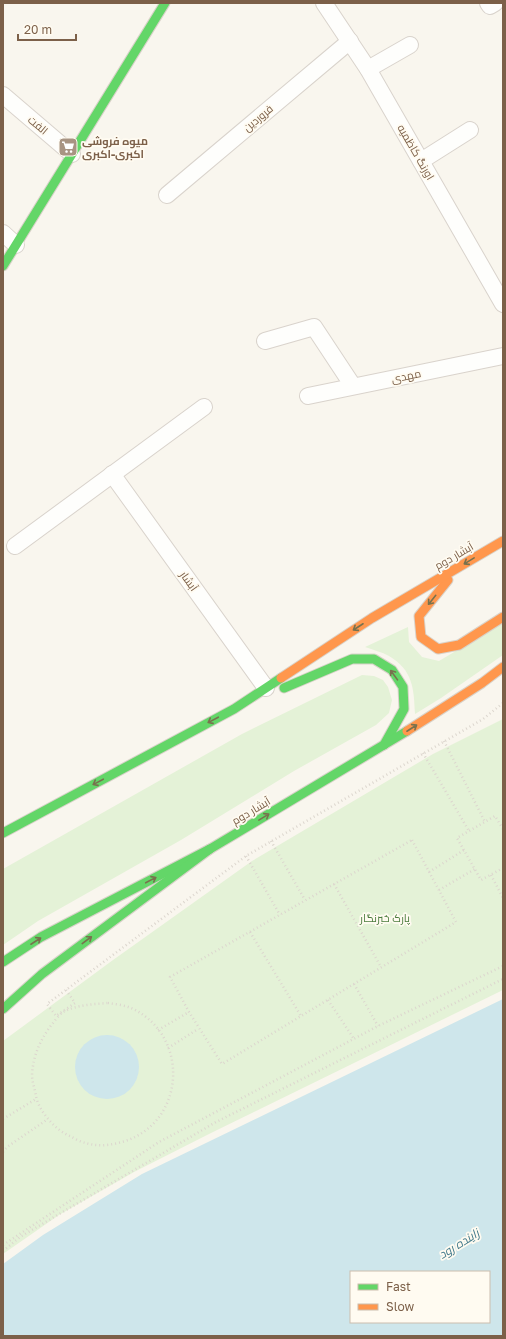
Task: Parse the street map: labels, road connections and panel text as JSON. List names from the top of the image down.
{
  "streets": {
    "main road": ["آبشار دوم"],
    "street": [
      "فروردین",
      "الفت",
      "اورنگ کاظمیه",
      "مهدی",
      "آبشار"
    ]
  },
  "crossings": [
    ["فروردین", "اورنگ کاظمیه"],
    ["آبشار دوم", "آبشار"]
  ],
  "water": ["زاینده رود"],
  "parks": ["پارک خبرنگار"],
  "places": {
    "supermarket": ["میوه فروشی اکبری-اکبری"]
  },
  "legend": ["Fast", "Slow"],
  "scale_bar": "20 m"
}
